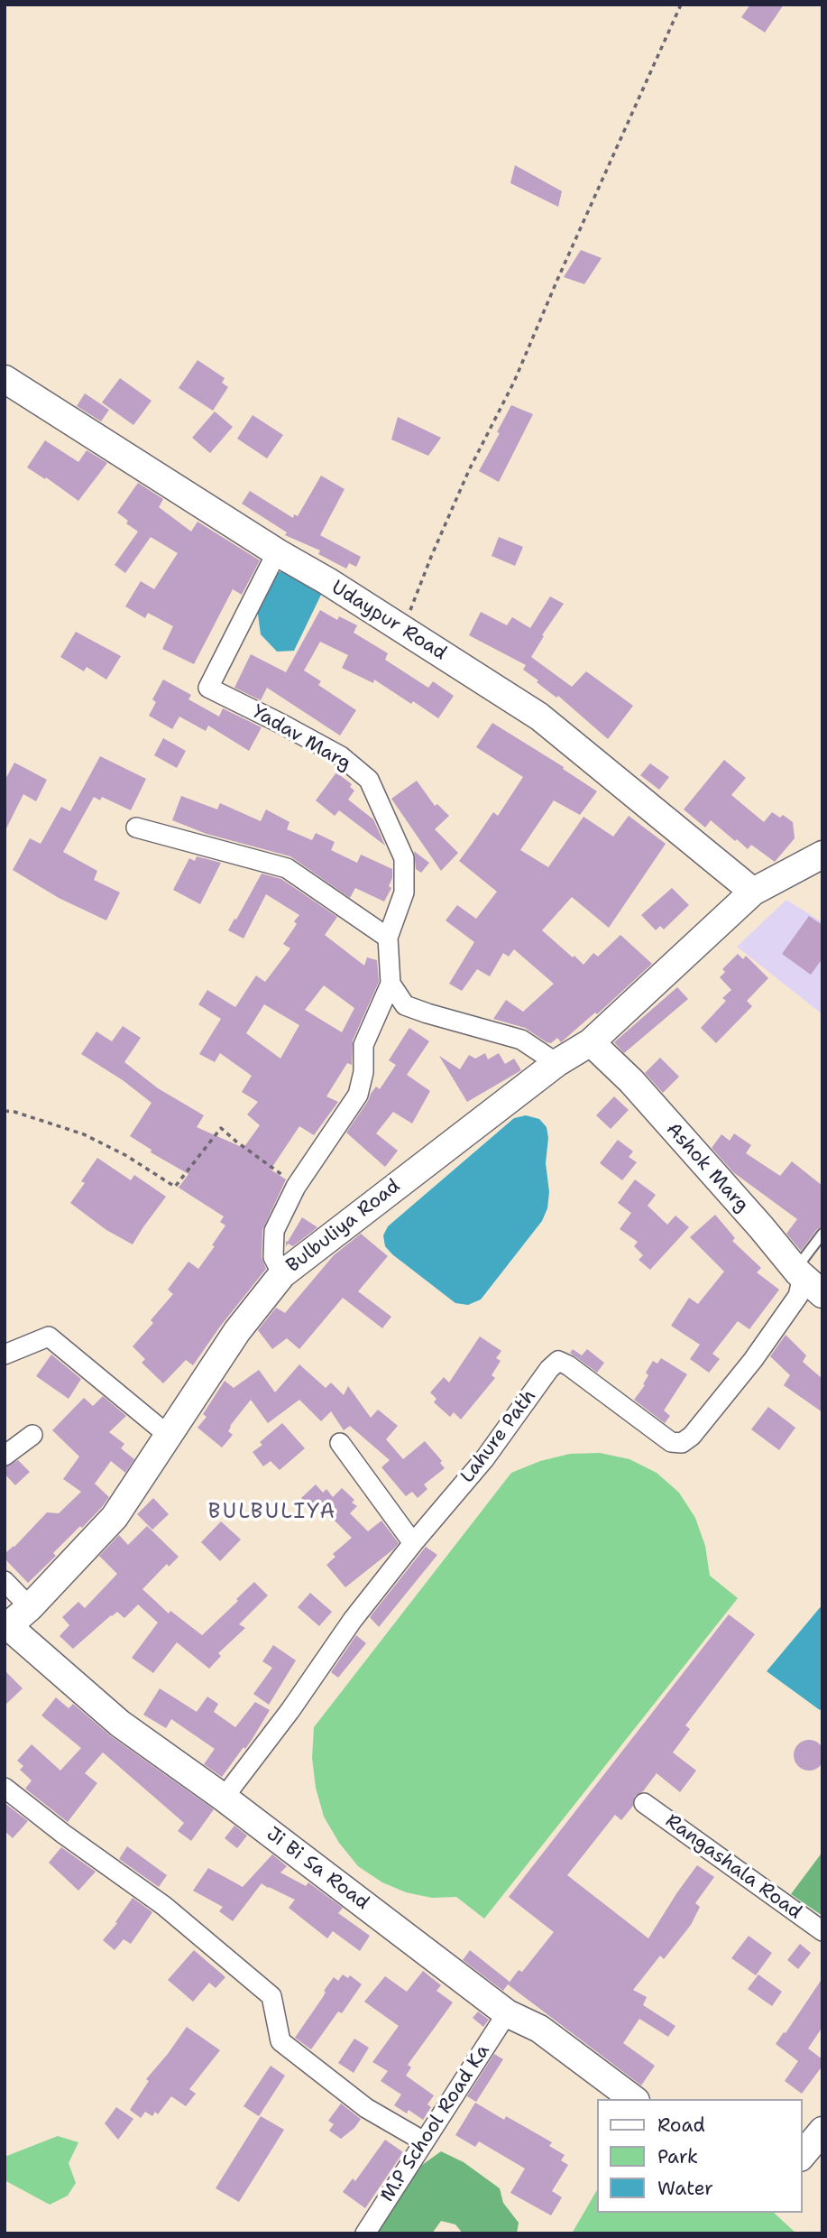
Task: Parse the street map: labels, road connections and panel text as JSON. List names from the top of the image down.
{
  "streets": {
    "street": [
      "Udaypur Road",
      "Yadav Marg",
      "Ashok Marg",
      "Bulbuliya Road",
      "Lahure Path",
      "Rangashala Road",
      "Ji Bi Sa Road",
      "M.P School Road Ka"
    ]
  },
  "crossings": [
    ["Udaypur Road", "Yadav Marg"],
    ["Udaypur Road", "Bulbuliya Road"],
    ["Ashok Marg", "Bulbuliya Road"],
    ["Ashok Marg", "Lahure Path"],
    ["Bulbuliya Road", "Ji Bi Sa Road"],
    ["Lahure Path", "Ji Bi Sa Road"],
    ["Ji Bi Sa Road", "M.P School Road Ka"]
  ],
  "districts": ["BULBULIYA"],
  "legend": ["Road", "Park", "Water"]
}
